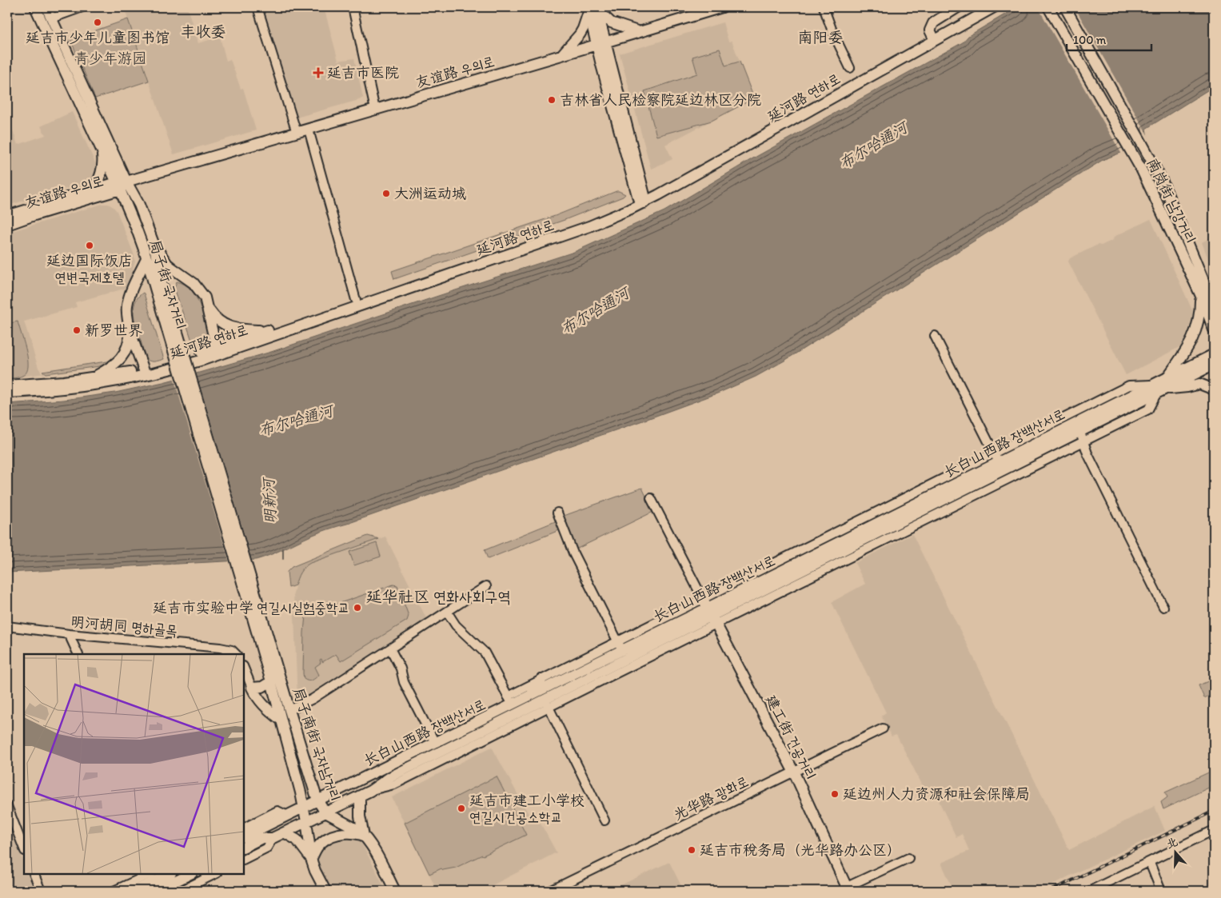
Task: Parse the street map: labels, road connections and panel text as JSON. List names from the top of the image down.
{
  "streets": {
    "main road": [
      "友谊路 우의로",
      "延河路 연하로",
      "南岗街 남강거리",
      "局子街 국자거리",
      "长白山西路 장백산서로",
      "建工街 건공거리",
      "局子南街 국자남거리"
    ],
    "street": ["明河胡同 명하골목", "光华路 광화로"]
  },
  "crossings": [
    ["友谊路 우의로", "局子街 국자거리"],
    ["局子街 국자거리", "局子南街 국자남거리"],
    ["长白山西路 장백산서로", "建工街 건공거리"],
    ["长白山西路 장백산서로", "局子南街 국자남거리"],
    ["建工街 건공거리", "光华路 광화로"]
  ],
  "districts": ["丰收委", "南阳委", "延华社区 연화사회구역"],
  "water": ["布尔哈通河", "明新河"],
  "parks": ["青少年游园"],
  "places": {
    "other": [
      "延吉市少年儿童图书馆",
      "吉林省人民检察院延边林区分院",
      "大洲运动城",
      "延边国际饭店 연변국제호텔",
      "新罗世界",
      "延吉市实验中学 연길시실험중학교",
      "延边州人力资源和社会保障局",
      "延吉市建工小学校 연길시건공소학교",
      "延吉市税务局（光华路办公区）"
    ],
    "health": ["延吉市医院"]
  },
  "scale_bar": "100 m",
  "north": "top"
}
